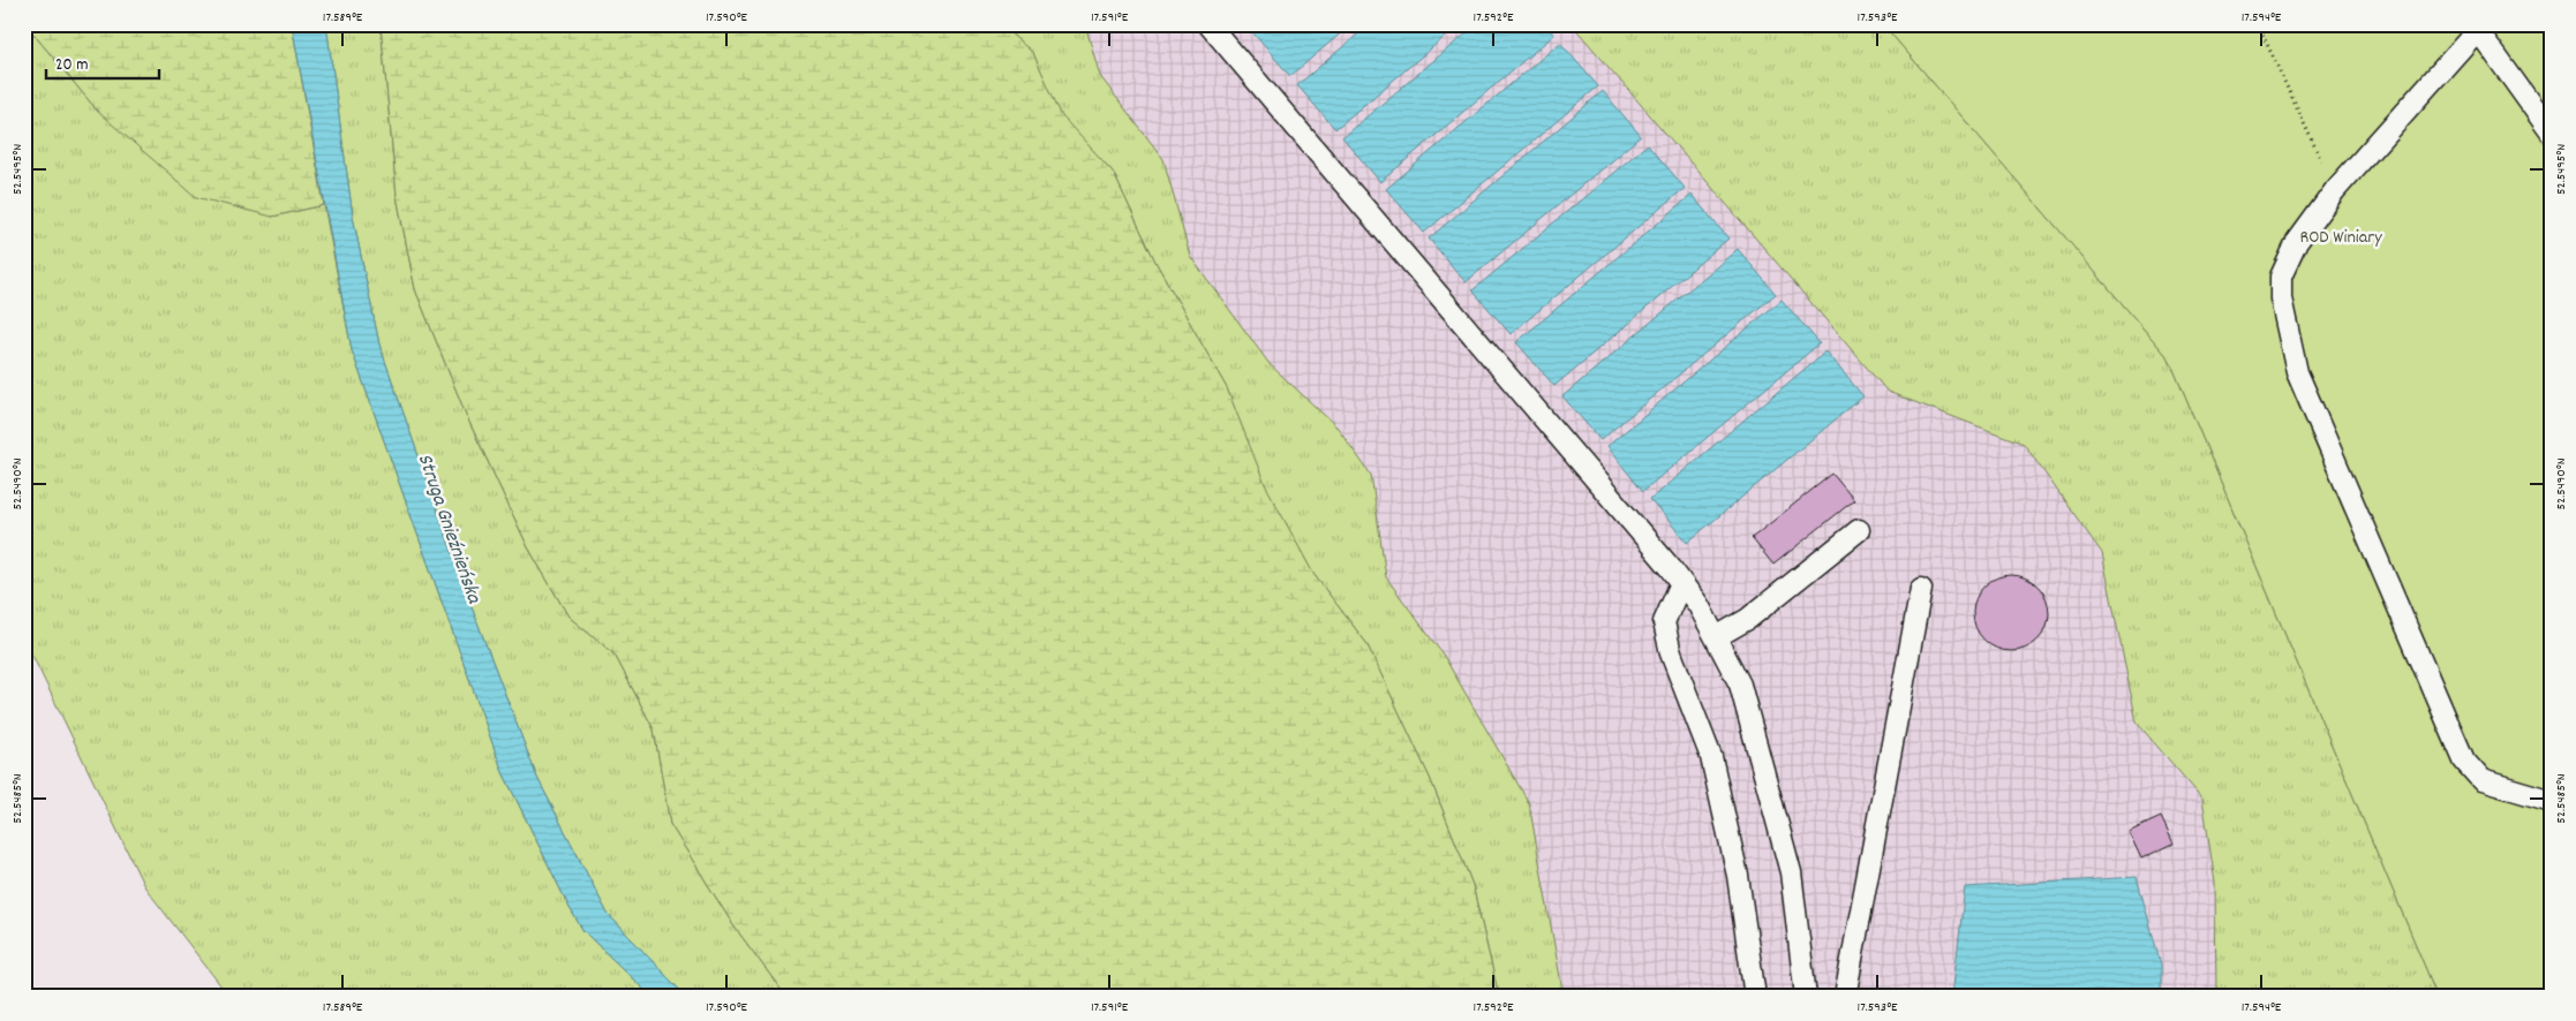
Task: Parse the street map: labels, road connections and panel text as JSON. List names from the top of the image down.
{
  "water": ["Struga Gnieźnieńska"],
  "parks": ["ROD Winiary"],
  "scale_bar": "20 m",
  "coordinates": [
    "17.589°E",
    "17.590°E",
    "17.591°E",
    "17.592°E",
    "17.593°E",
    "17.594°E",
    "52.5495°N",
    "52.5490°N",
    "52.5485°N"
  ]
}
